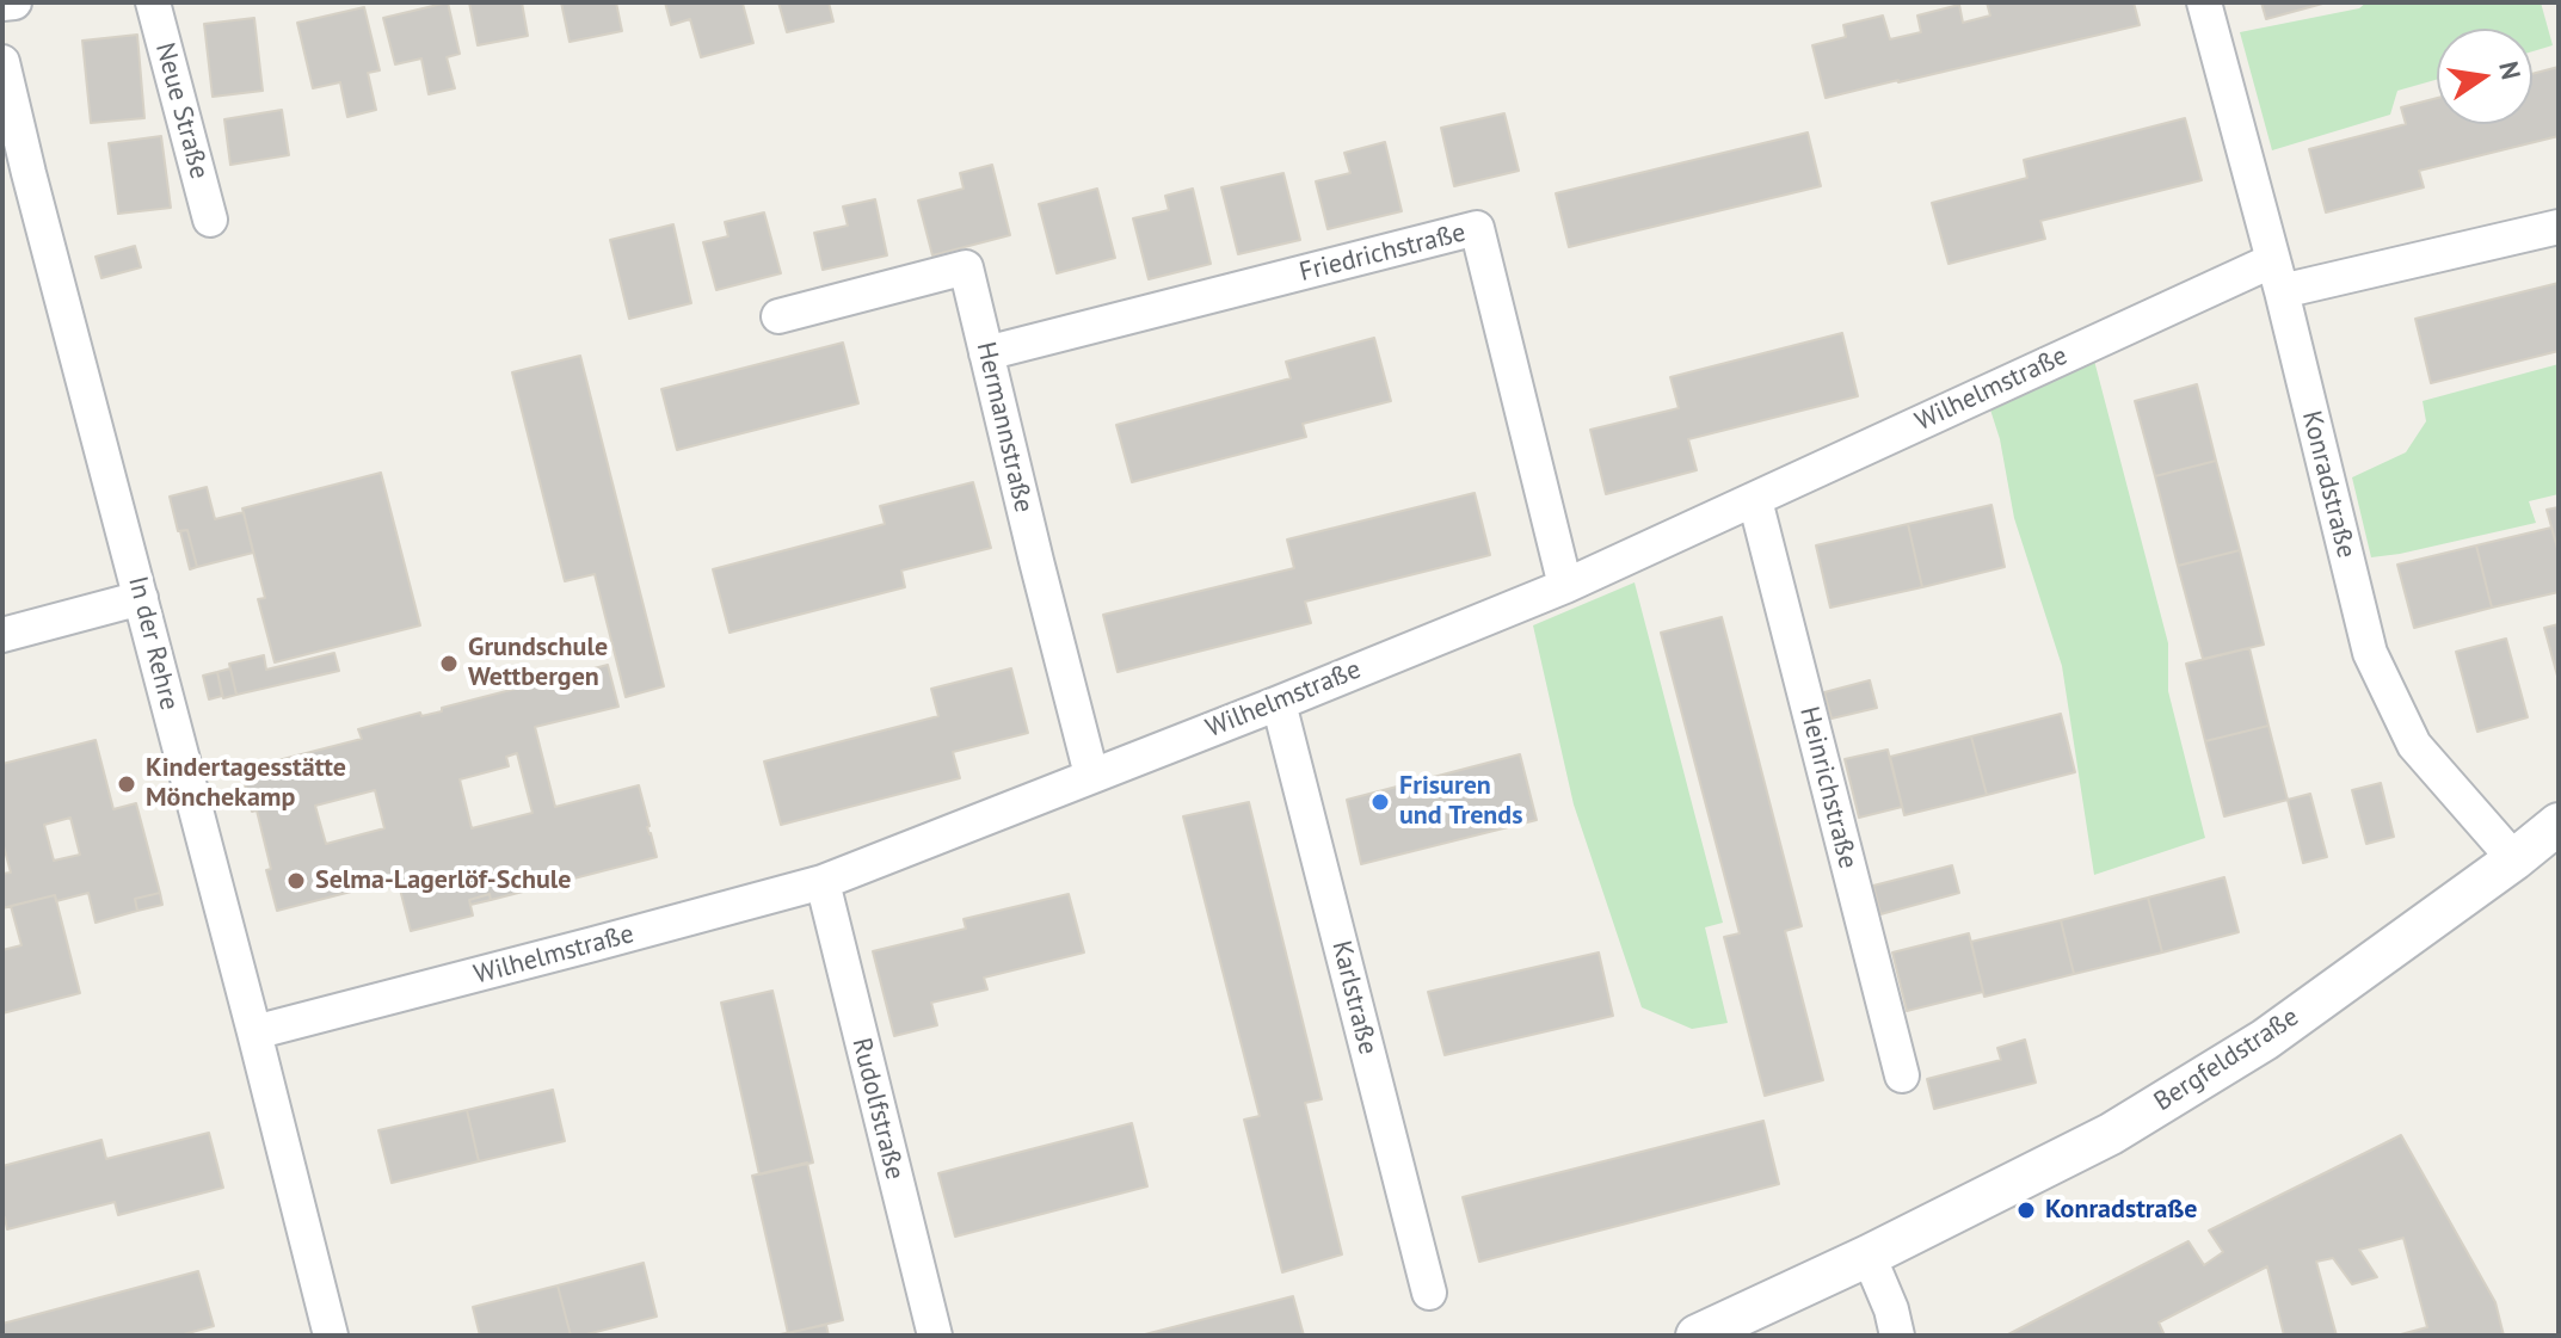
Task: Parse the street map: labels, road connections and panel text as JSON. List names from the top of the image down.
{
  "streets": {
    "street": [
      "Neue Straße",
      "Friedrichstraße",
      "Wilhelmstraße",
      "Hermannstraße",
      "Konradstraße",
      "In der Rehre",
      "Heinrichstraße",
      "Karlstraße",
      "Bergfeldstraße",
      "Rudolfstraße"
    ]
  },
  "crossings": [
    ["Friedrichstraße", "Wilhelmstraße"],
    ["Friedrichstraße", "Hermannstraße"],
    ["Wilhelmstraße", "Hermannstraße"],
    ["Wilhelmstraße", "Konradstraße"],
    ["Wilhelmstraße", "In der Rehre"],
    ["Wilhelmstraße", "Heinrichstraße"],
    ["Wilhelmstraße", "Karlstraße"],
    ["Wilhelmstraße", "Rudolfstraße"],
    ["Konradstraße", "Bergfeldstraße"]
  ],
  "places": [
    "Grundschule Wettbergen",
    "Kindertagesstätte Mönchekamp",
    "Frisuren und Trends",
    "Selma-Lagerlöf-Schule",
    "Konradstraße"
  ],
  "north": "right"
}
